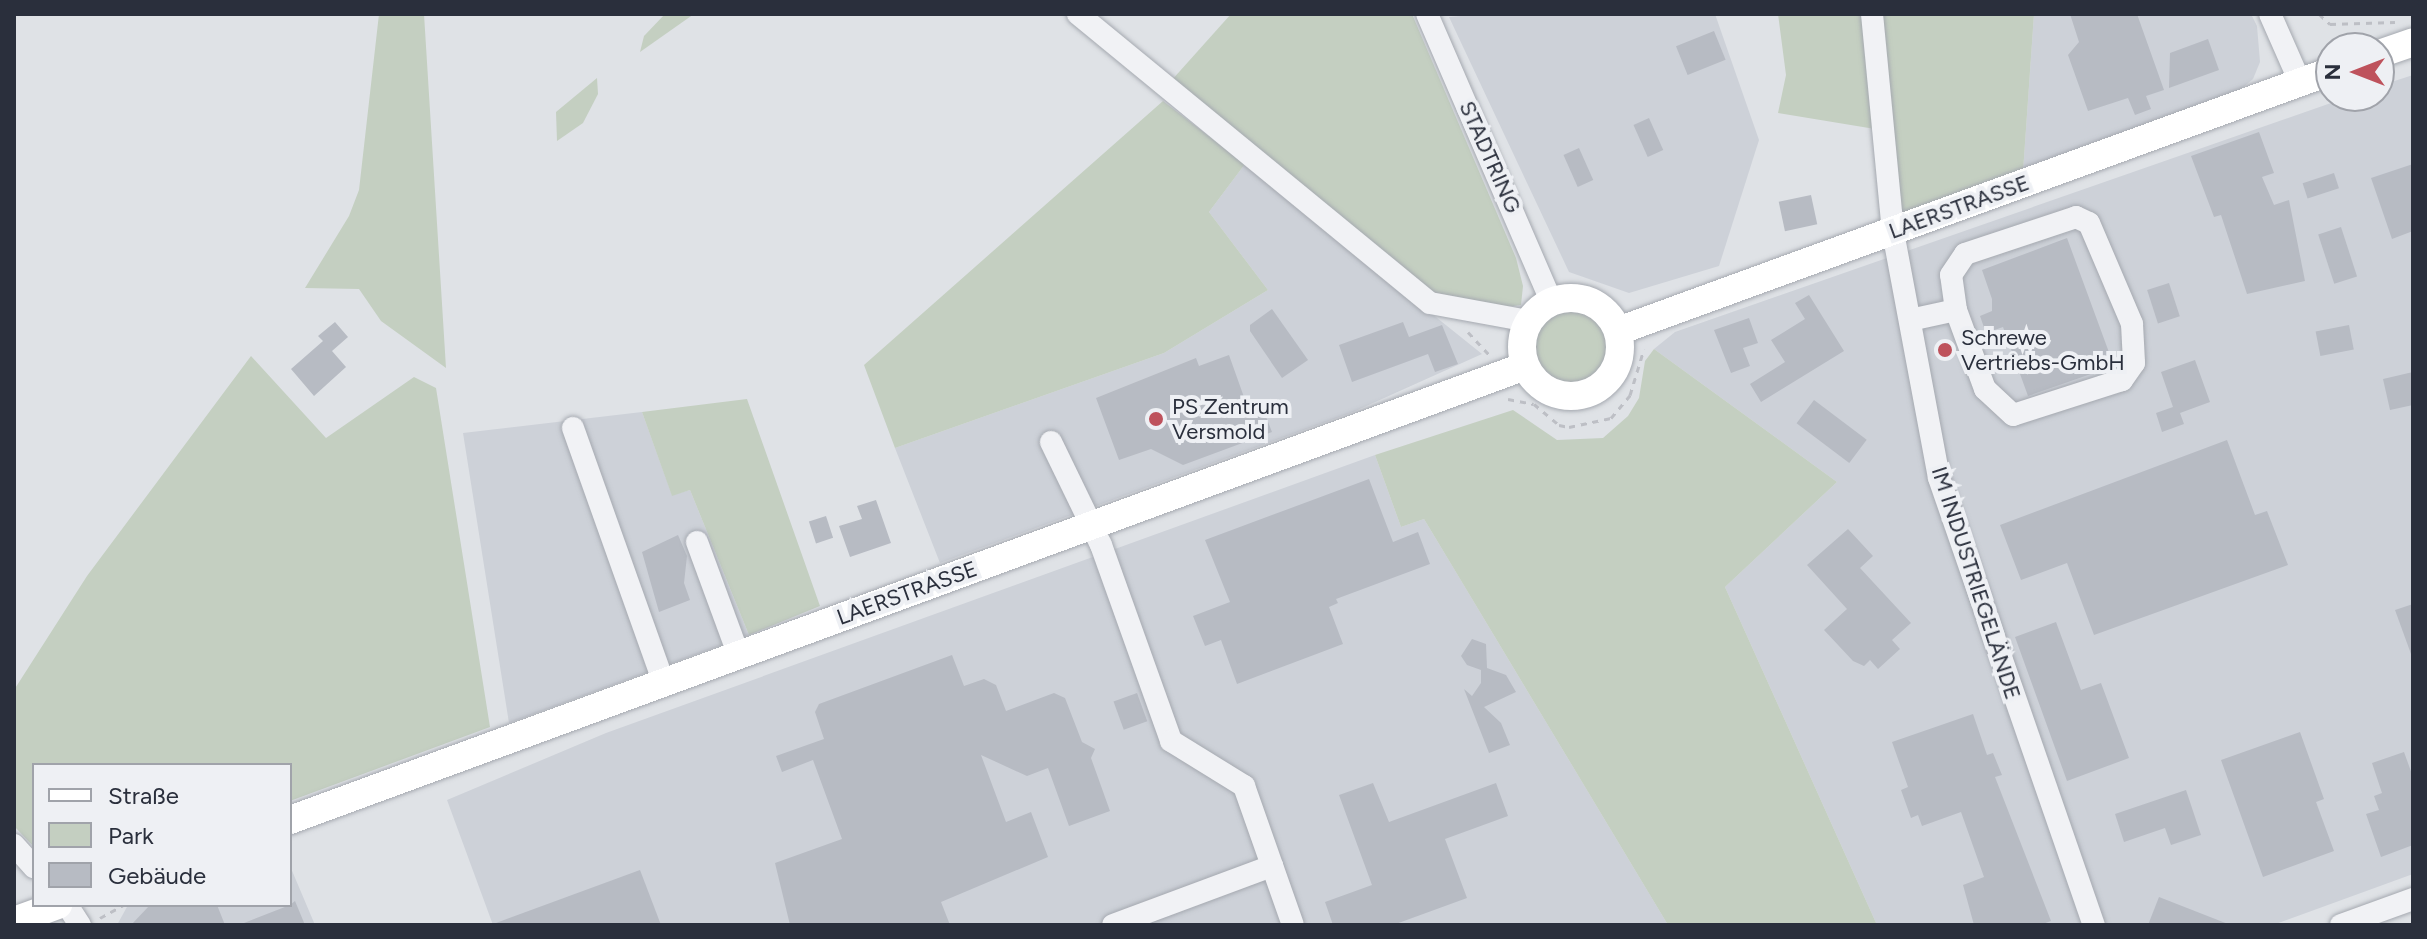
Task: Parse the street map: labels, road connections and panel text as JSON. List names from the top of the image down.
{
  "streets": {
    "main road": ["LAERSTRASSE"],
    "street": ["STADTRING", "IM INDUSTRIEGELÄNDE"]
  },
  "crossings": [
    ["STADTRING", "LAERSTRASSE"],
    ["LAERSTRASSE", "IM INDUSTRIEGELÄNDE"]
  ],
  "places": ["Schrewe Vertriebs-GmbH", "PS Zentrum Versmold"],
  "legend": ["Straße", "Park", "Gebäude"],
  "north": "left"
}
